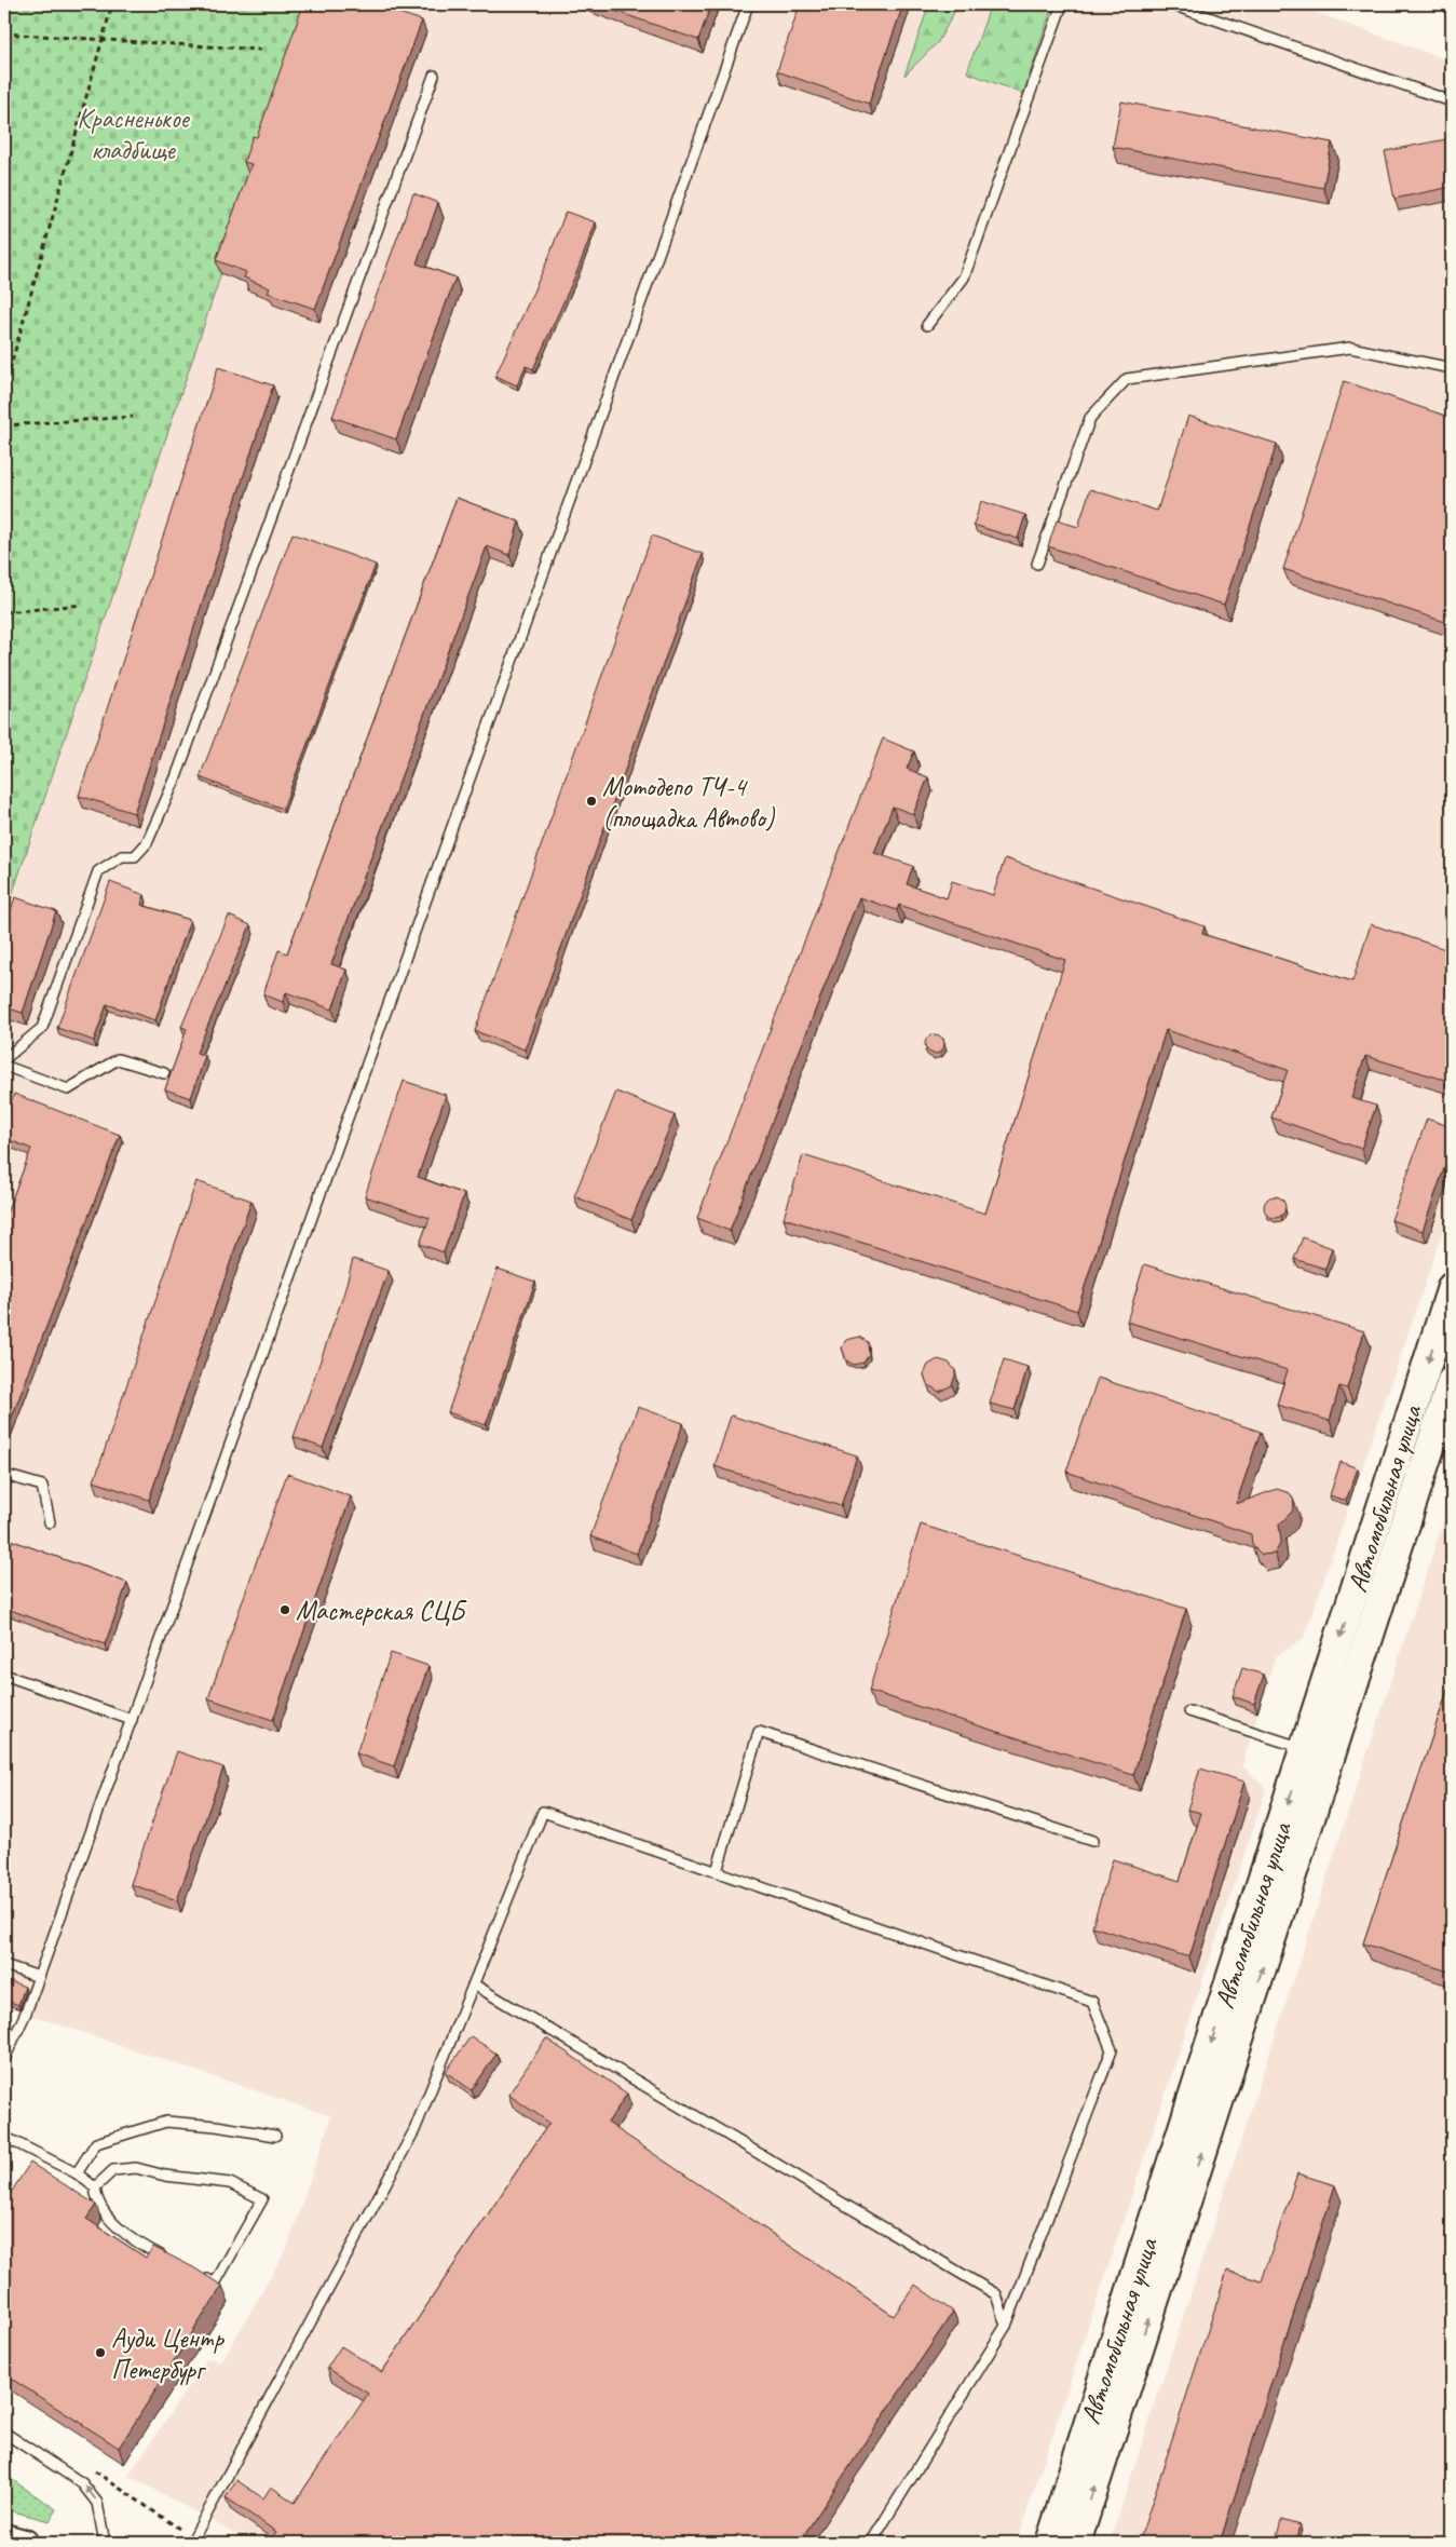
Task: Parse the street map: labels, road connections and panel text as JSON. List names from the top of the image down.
{
  "streets": {
    "main road": ["Автомобильная улица"]
  },
  "parks": ["Красненькое кладбище"],
  "places": ["Мотодепо ТЧ-4 (площадка Автово)", "Мастерская СЦБ", "Ауди Центр Петербург"]
}
